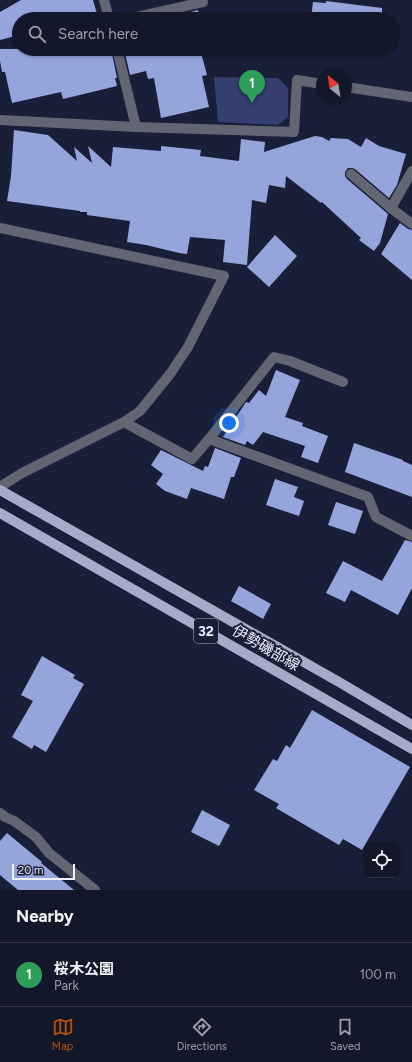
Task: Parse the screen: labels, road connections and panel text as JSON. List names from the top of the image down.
{
  "streets": {
    "main road": ["32", "伊勢磯部線"]
  },
  "scale_bar": "20 m",
  "north": "top left",
  "page": {
    "search": "Search here",
    "pins": "1",
    "scale": "20 m",
    "heading": "Nearby",
    "list": [
      {
        "mark": "1",
        "name": "桜木公園",
        "note": "Park",
        "value": "100 m"
      }
    ],
    "nav": ["Map", "Directions", "Saved"]
  }
}
